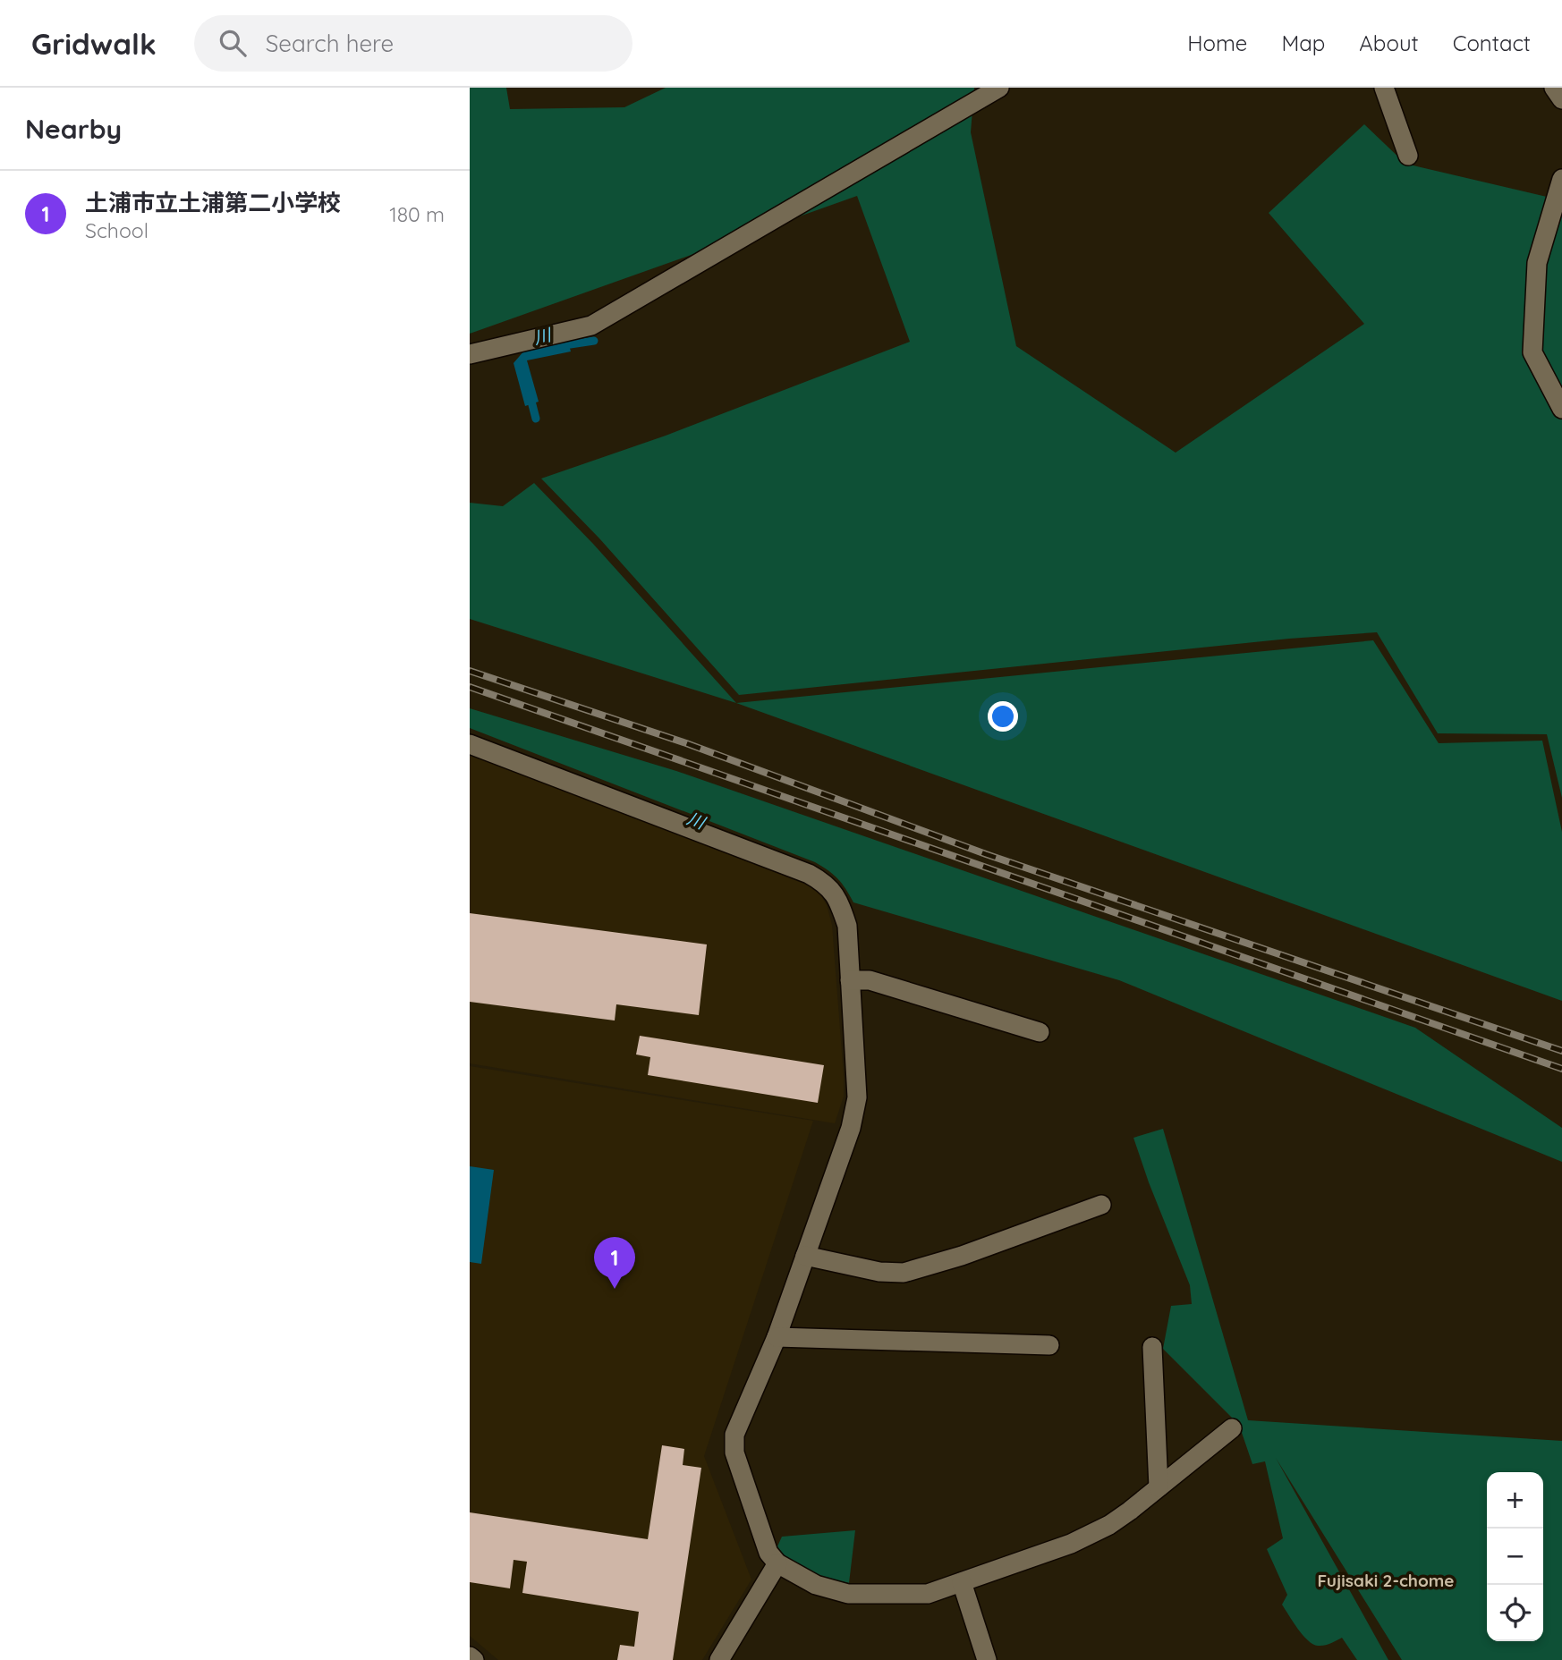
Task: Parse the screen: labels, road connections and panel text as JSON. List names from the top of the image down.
{
  "districts": ["Fujisaki 2-chome"],
  "water": ["川"],
  "page": {
    "header": "Gridwalk",
    "search": "Search here",
    "nav": [
      "Home",
      "Map",
      "About",
      "Contact"
    ],
    "heading": "Nearby",
    "list": [
      {
        "mark": "1",
        "name": "土浦市立土浦第二小学校",
        "note": "School",
        "value": "180 m"
      }
    ],
    "pins": "1",
    "map_buttons": ["+", "−"]
  }
}
